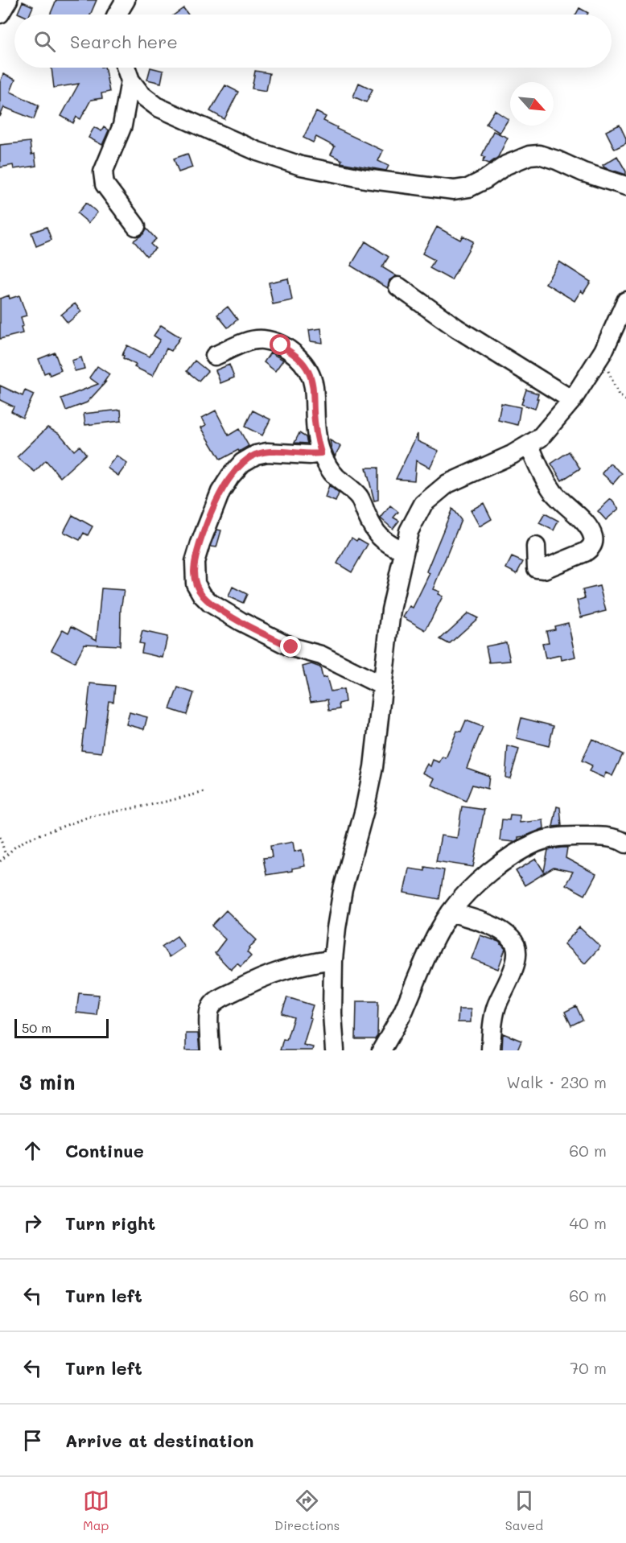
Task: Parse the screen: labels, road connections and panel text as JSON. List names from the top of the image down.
{
  "scale_bar": "50 m",
  "north": "bottom right",
  "page": {
    "search": "Search here",
    "scale": "50 m",
    "heading": ["3 min", "Walk · 230 m"],
    "list": [
      ["Continue", "60 m"],
      ["Turn right", "40 m"],
      ["Turn left", "60 m"],
      ["Turn left", "70 m"],
      "Arrive at destination"
    ],
    "nav": ["Map", "Directions", "Saved"]
  }
}
